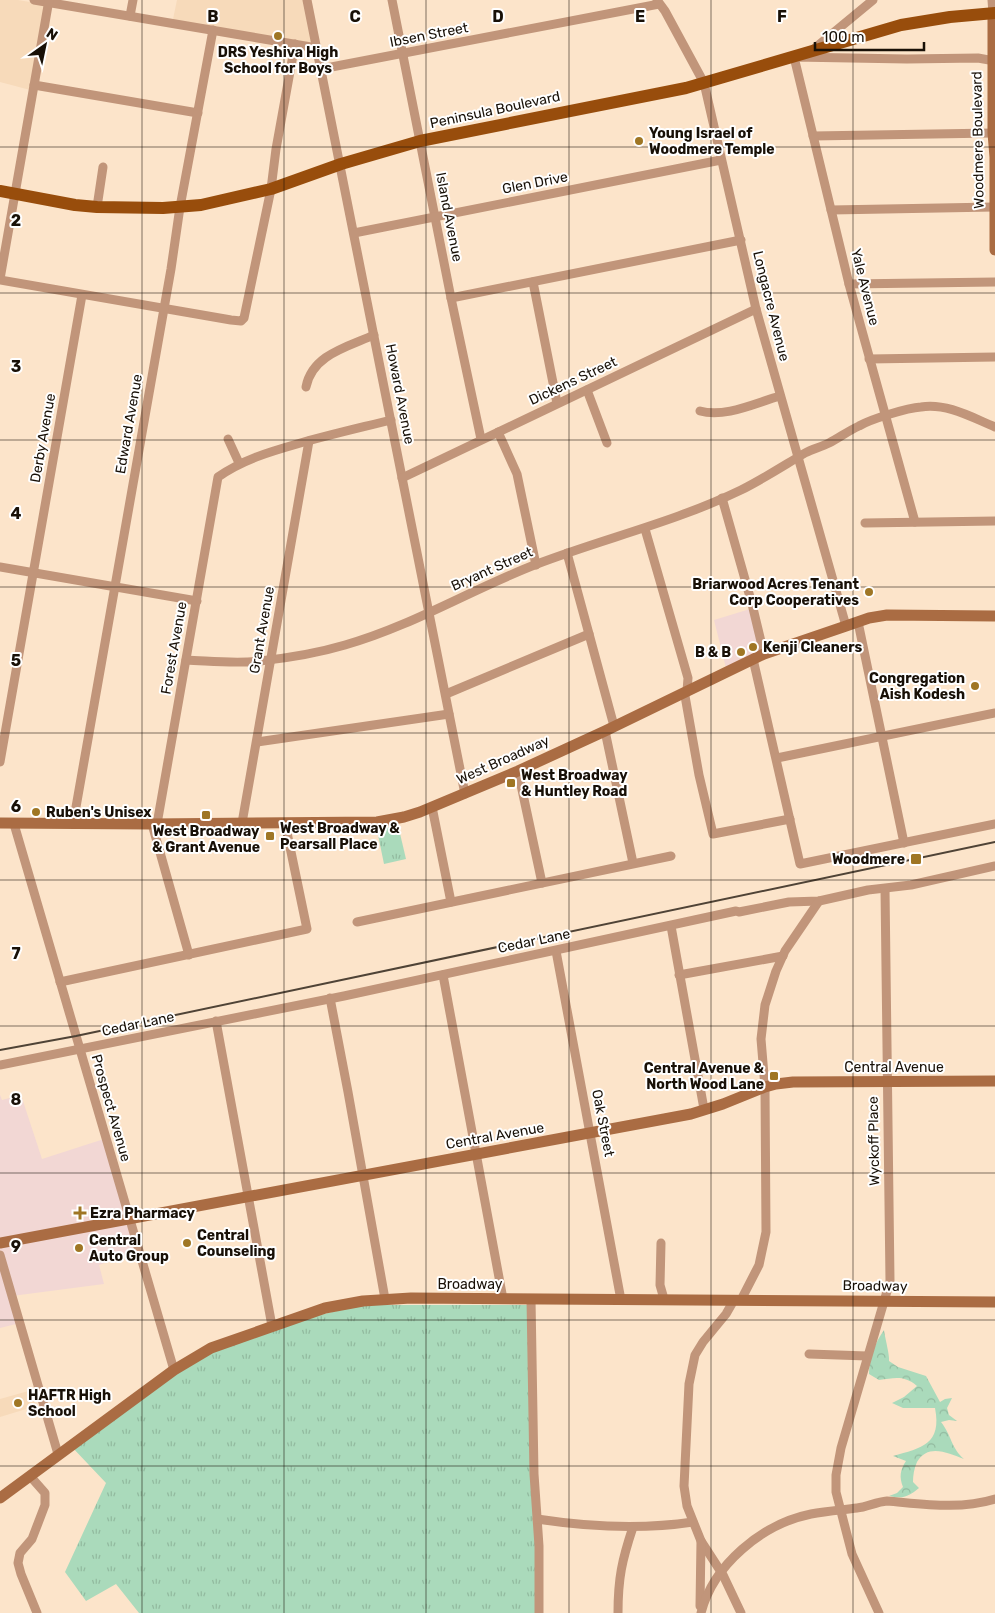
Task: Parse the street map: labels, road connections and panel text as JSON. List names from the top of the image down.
{
  "streets": {
    "main road": [
      "Peninsula Boulevard",
      "Woodmere Boulevard",
      "West Broadway",
      "Central Avenue",
      "Broadway"
    ],
    "street": [
      "Ibsen Street",
      "Glen Drive",
      "Island Avenue",
      "Yale Avenue",
      "Longacre Avenue",
      "Dickens Street",
      "Howard Avenue",
      "Edward Avenue",
      "Derby Avenue",
      "Bryant Street",
      "Grant Avenue",
      "Forest Avenue",
      "Cedar Lane",
      "Prospect Avenue",
      "Oak Street",
      "Wyckoff Place"
    ]
  },
  "crossings": [
    ["Ibsen Street", "Island Avenue"],
    ["Ibsen Street", "Longacre Avenue"],
    ["Ibsen Street", "Howard Avenue"],
    ["Peninsula Boulevard", "Woodmere Boulevard"],
    ["Peninsula Boulevard", "Island Avenue"],
    ["Peninsula Boulevard", "Yale Avenue"],
    ["Peninsula Boulevard", "Longacre Avenue"],
    ["Peninsula Boulevard", "Howard Avenue"],
    ["Peninsula Boulevard", "Edward Avenue"],
    ["Glen Drive", "Island Avenue"],
    ["Glen Drive", "Longacre Avenue"],
    ["Glen Drive", "Howard Avenue"],
    ["Island Avenue", "Dickens Street"],
    ["Yale Avenue", "Bryant Street"],
    ["Longacre Avenue", "Dickens Street"],
    ["Longacre Avenue", "Bryant Street"],
    ["Longacre Avenue", "West Broadway"],
    ["Dickens Street", "Howard Avenue"],
    ["Howard Avenue", "Bryant Street"],
    ["Howard Avenue", "West Broadway"],
    ["Edward Avenue", "West Broadway"],
    ["Bryant Street", "Grant Avenue"],
    ["Bryant Street", "Forest Avenue"],
    ["Grant Avenue", "West Broadway"],
    ["Forest Avenue", "West Broadway"],
    ["West Broadway", "Prospect Avenue"],
    ["Cedar Lane", "Prospect Avenue"],
    ["Cedar Lane", "Oak Street"],
    ["Cedar Lane", "Wyckoff Place"],
    ["Central Avenue", "Prospect Avenue"],
    ["Central Avenue", "Oak Street"],
    ["Central Avenue", "Wyckoff Place"],
    ["Prospect Avenue", "Broadway"],
    ["Oak Street", "Broadway"],
    ["Wyckoff Place", "Broadway"]
  ],
  "places": {
    "other": [
      "DRS Yeshiva High School for Boys",
      "Young Israel of Woodmere Temple",
      "Briarwood Acres Tenant Corp Cooperatives",
      "Kenji Cleaners",
      "B & B",
      "Congregation Aish Kodesh",
      "Ruben's Unisex",
      "Central Counseling",
      "Central Auto Group",
      "HAFTR High School"
    ],
    "transit": [
      "West Broadway & Huntley Road",
      "West Broadway & Grant Avenue",
      "West Broadway & Pearsall Place",
      "Woodmere",
      "Central Avenue & North Wood Lane"
    ],
    "health": ["Ezra Pharmacy"]
  },
  "scale_bar": "100 m",
  "north": "top right",
  "grid": {
    "columns": [
      "B",
      "C",
      "D",
      "E",
      "F"
    ],
    "rows": [
      "2",
      "3",
      "4",
      "5",
      "6",
      "7",
      "8",
      "9"
    ]
  }
}
